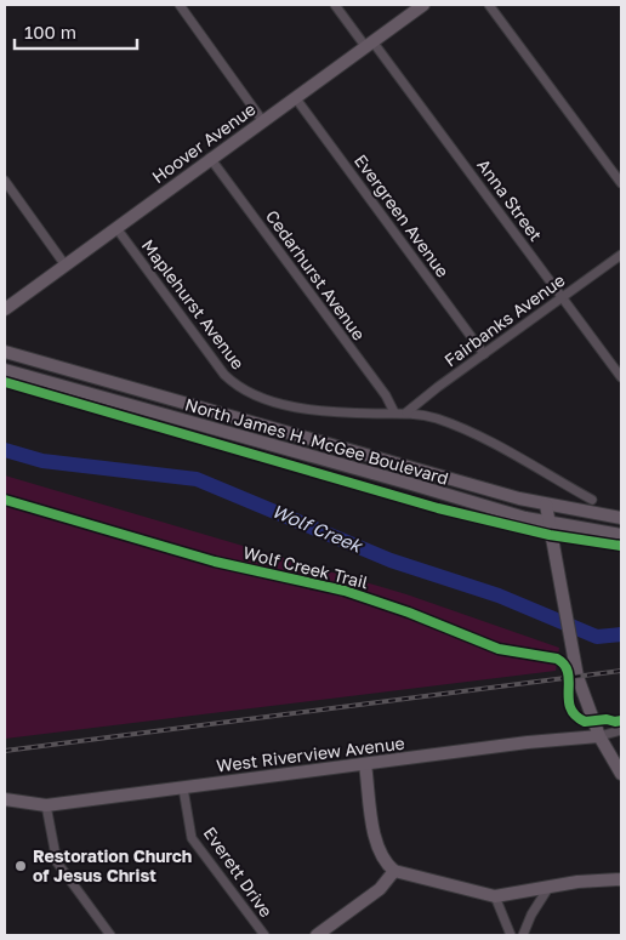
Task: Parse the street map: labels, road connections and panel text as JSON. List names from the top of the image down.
{
  "streets": {
    "street": [
      "Hoover Avenue",
      "Anna Street",
      "Evergreen Avenue",
      "Cedarhurst Avenue",
      "Maplehurst Avenue",
      "Fairbanks Avenue",
      "North James H. McGee Boulevard",
      "West Riverview Avenue",
      "Everett Drive"
    ],
    "cycle path": ["Wolf Creek Trail"]
  },
  "crossings": [
    ["Hoover Avenue", "Anna Street"],
    ["Hoover Avenue", "Evergreen Avenue"],
    ["Hoover Avenue", "Cedarhurst Avenue"],
    ["Hoover Avenue", "Maplehurst Avenue"],
    ["Anna Street", "Fairbanks Avenue"],
    ["Evergreen Avenue", "Fairbanks Avenue"],
    ["Cedarhurst Avenue", "Maplehurst Avenue"],
    ["Maplehurst Avenue", "Fairbanks Avenue"],
    ["West Riverview Avenue", "Everett Drive"]
  ],
  "water": ["Wolf Creek"],
  "places": ["Restoration Church of Jesus Christ"],
  "scale_bar": "100 m"
}
